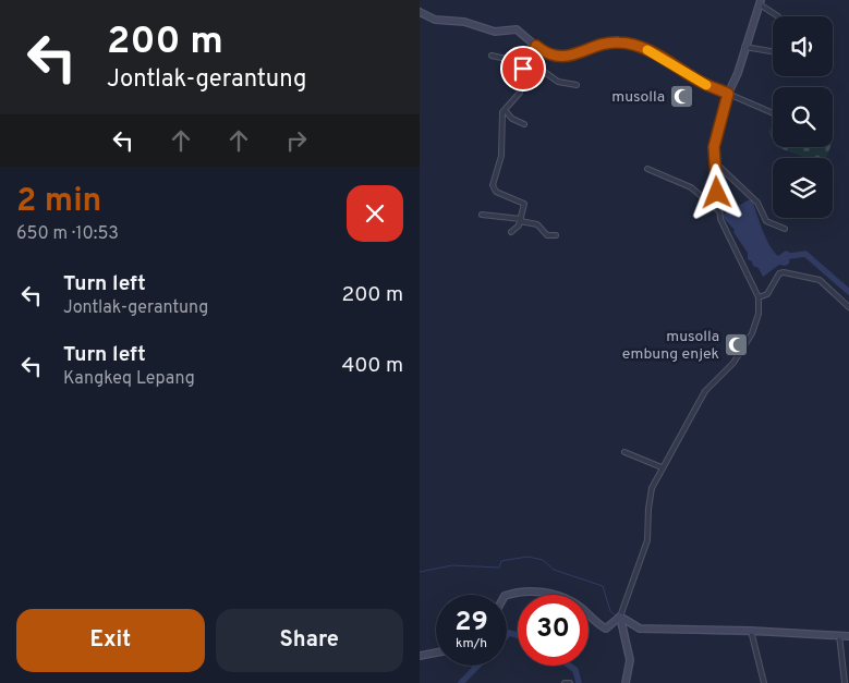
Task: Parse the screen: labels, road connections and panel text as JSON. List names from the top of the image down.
{
  "places": {
    "mosque": ["musolla", "musolla embung enjek"]
  },
  "page": {
    "turn": ["200 m", "Jontlak-gerantung"],
    "heading": ["2 min", "650 m · 10:53"],
    "list": [
      {
        "name": "Turn left",
        "note": "Jontlak-gerantung",
        "value": "200 m"
      },
      {
        "name": "Turn left",
        "note": "Kangkeq Lepang",
        "value": "400 m"
      }
    ],
    "speed": "29 km/h",
    "limit": "30",
    "buttons": ["Exit", "Share"]
  }
}
